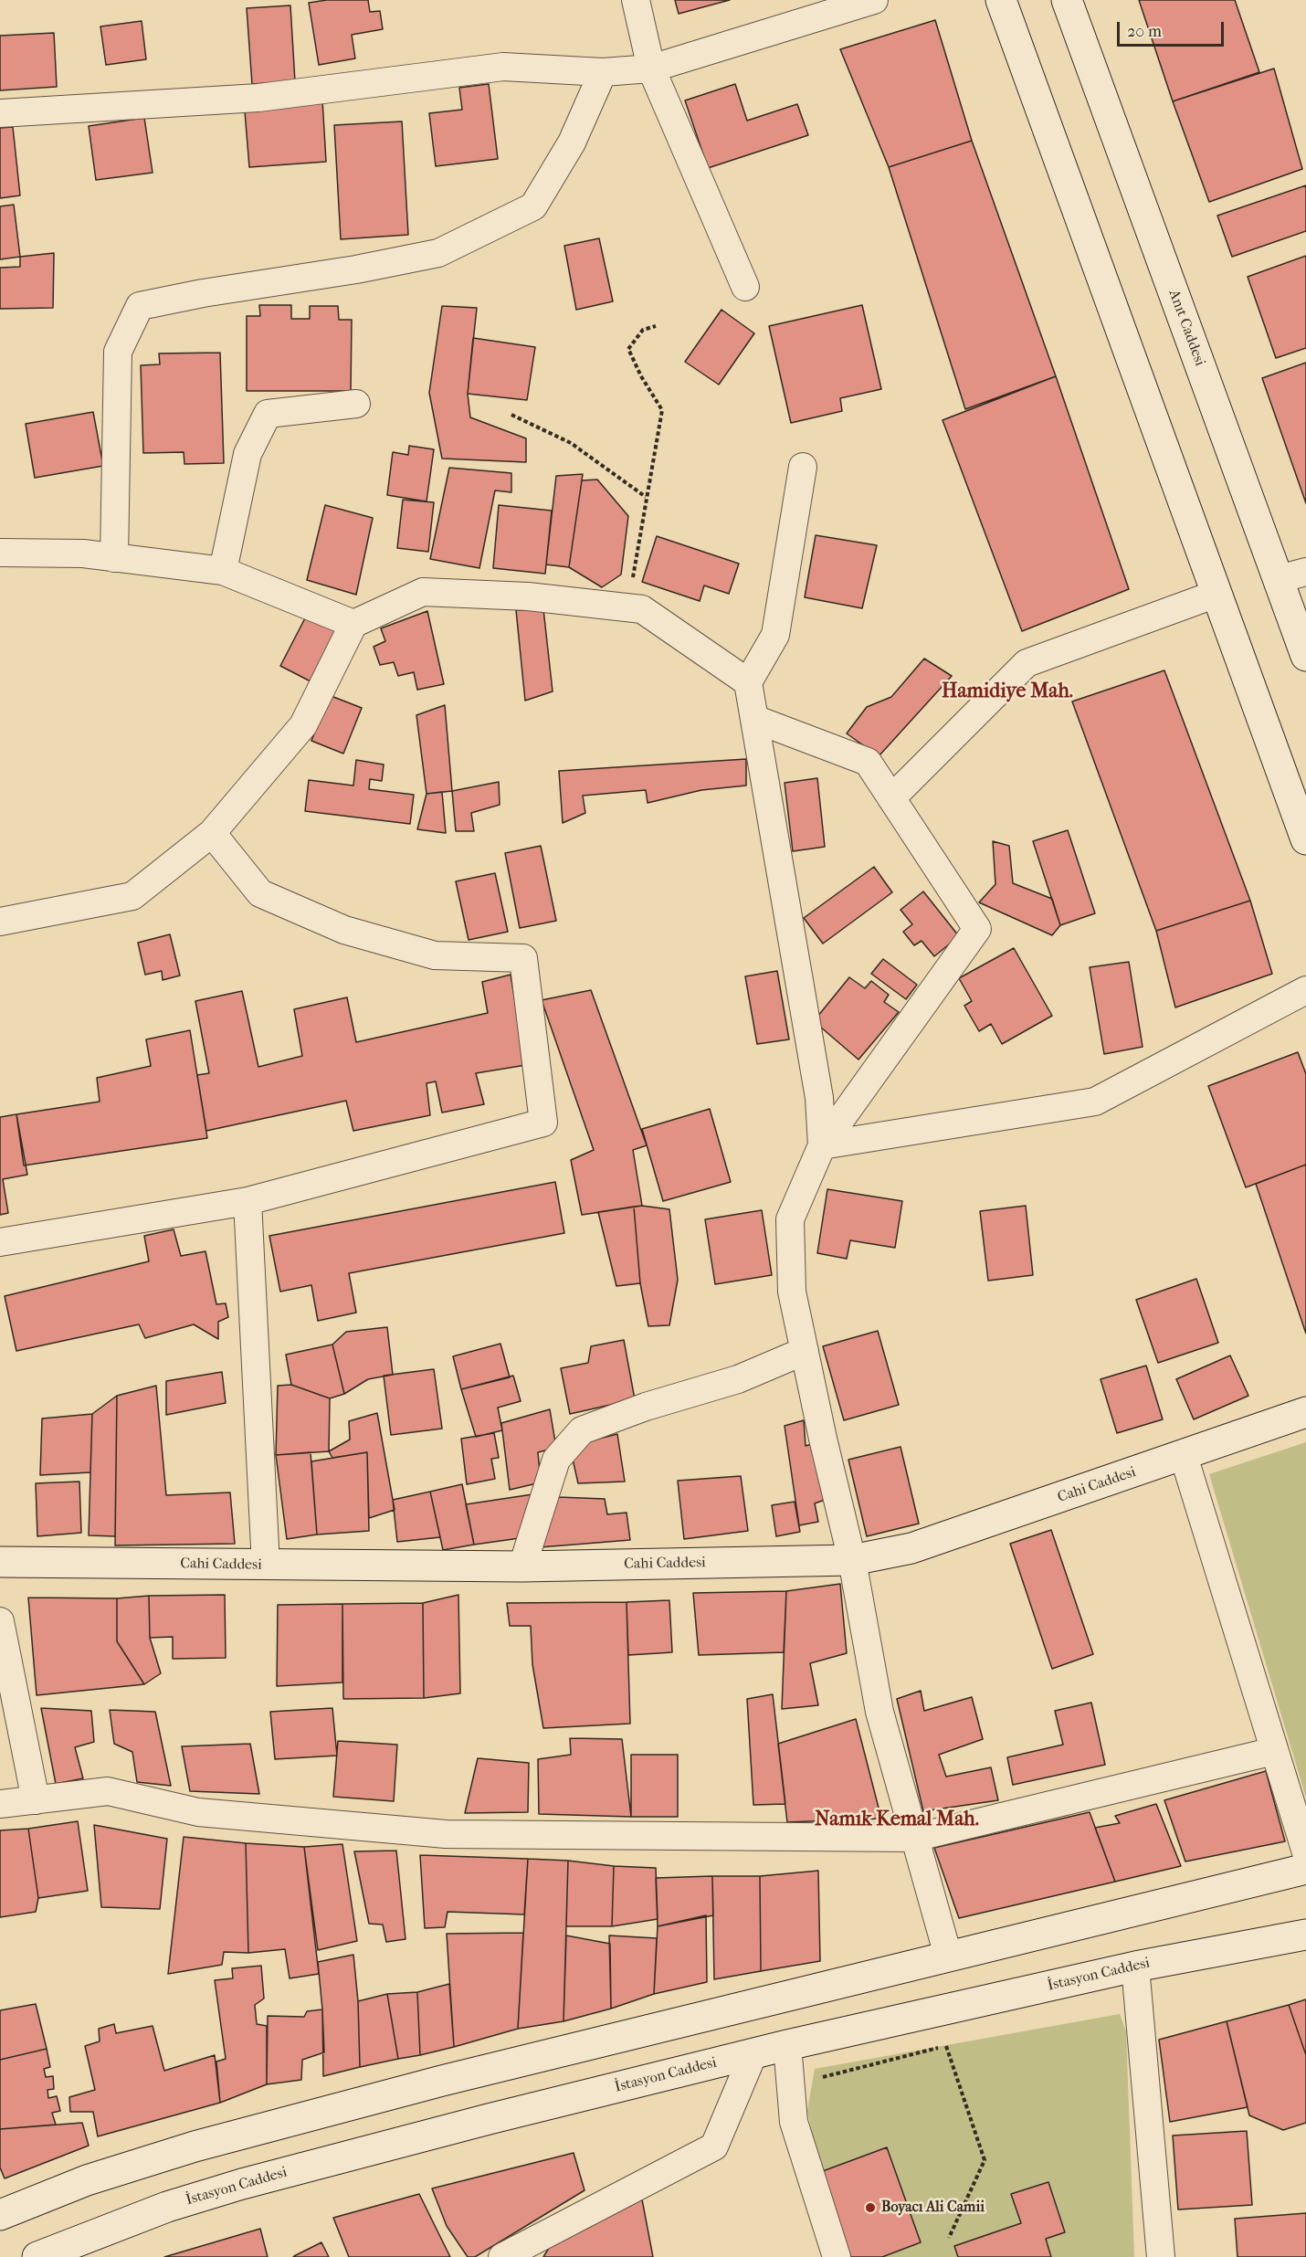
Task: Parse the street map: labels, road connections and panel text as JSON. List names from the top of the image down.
{
  "streets": {
    "main road": ["Anıt Caddesi", "Cahi Caddesi", "İstasyon Caddesi"]
  },
  "districts": ["Hamidiye Mah.", "Namık Kemal Mah."],
  "places": ["Boyacı Ali Camii"],
  "scale_bar": "20 m"
}
